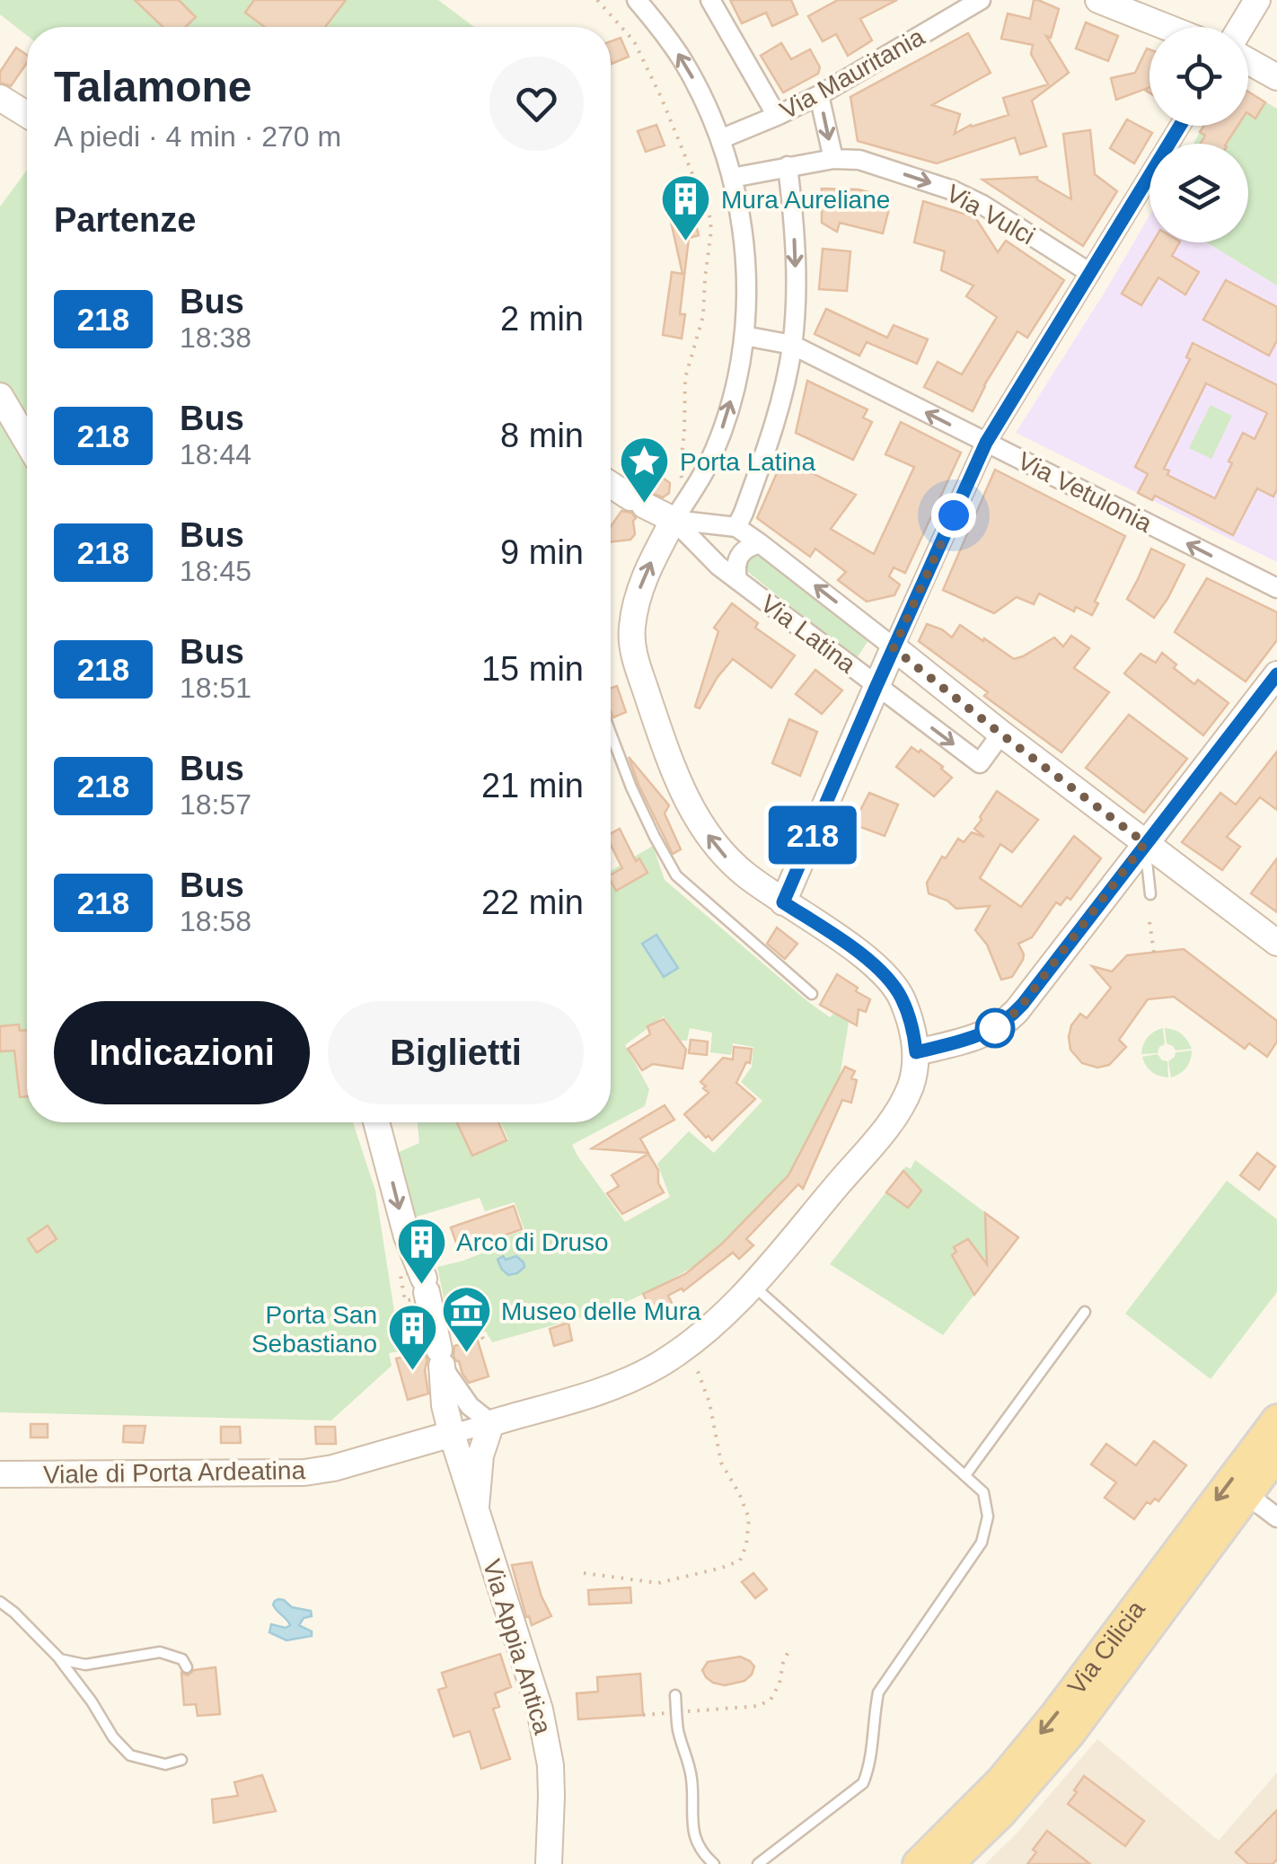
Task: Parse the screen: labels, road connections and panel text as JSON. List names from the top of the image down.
{
  "streets": {
    "main road": ["Via Cilicia"],
    "street": [
      "Via Mauritania",
      "Via Vulci",
      "Via Vetulonia",
      "Via Latina",
      "Viale di Porta Ardeatina",
      "Via Appia Antica"
    ]
  },
  "crossings": [
    ["Viale di Porta Ardeatina", "Via Appia Antica"]
  ],
  "one_way": ["Via Vulci", "Via Vetulonia"],
  "places": {
    "building": ["Mura Aureliane", "Arco di Druso", "Porta San Sebastiano"],
    "place": ["Porta Latina"],
    "museum": ["Museo delle Mura"]
  },
  "lines": ["bus line 218"],
  "page": {
    "on_map": "218",
    "heading": [
      ["Talamone", "A piedi · 4 min · 270 m"],
      "Partenze"
    ],
    "list": [
      {
        "mark": "218",
        "name": "Bus",
        "note": "18:38",
        "value": "2 min"
      },
      {
        "mark": "218",
        "name": "Bus",
        "note": "18:44",
        "value": "8 min"
      },
      {
        "mark": "218",
        "name": "Bus",
        "note": "18:45",
        "value": "9 min"
      },
      {
        "mark": "218",
        "name": "Bus",
        "note": "18:51",
        "value": "15 min"
      },
      {
        "mark": "218",
        "name": "Bus",
        "note": "18:57",
        "value": "21 min"
      },
      {
        "mark": "218",
        "name": "Bus",
        "note": "18:58",
        "value": "22 min"
      }
    ],
    "buttons": ["Indicazioni", "Biglietti"]
  }
}
